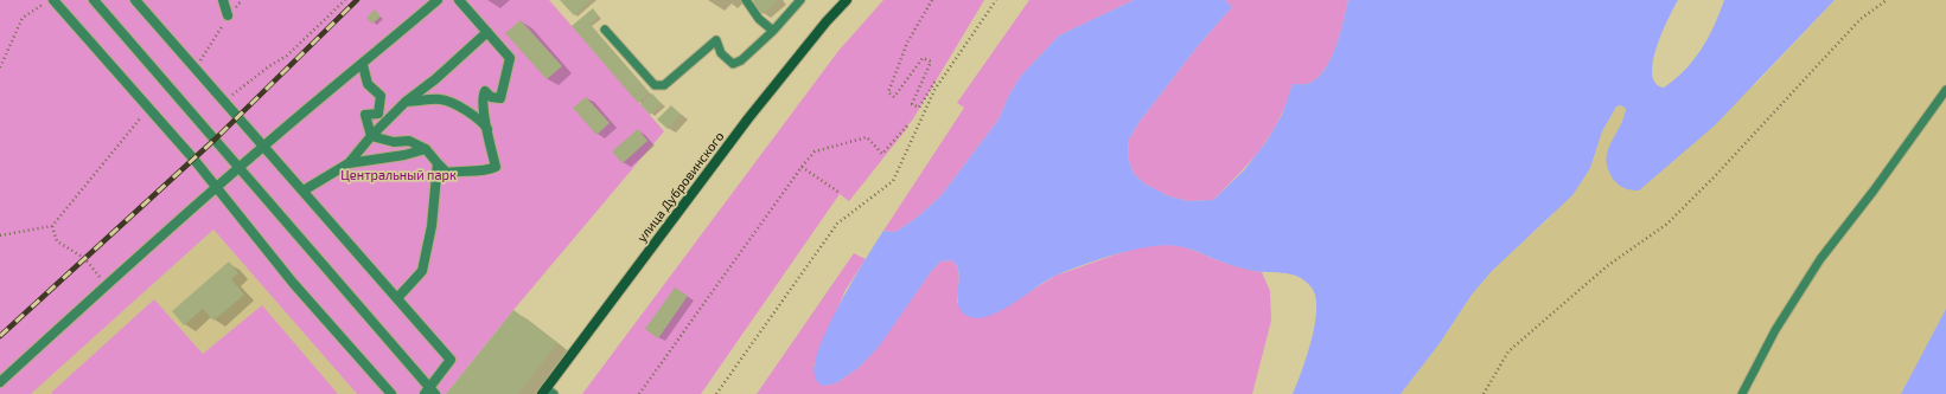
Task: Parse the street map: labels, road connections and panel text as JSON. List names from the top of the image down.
{
  "streets": {
    "main road": ["улица Дубровинского"]
  },
  "parks": ["Центральный парк"]
}
